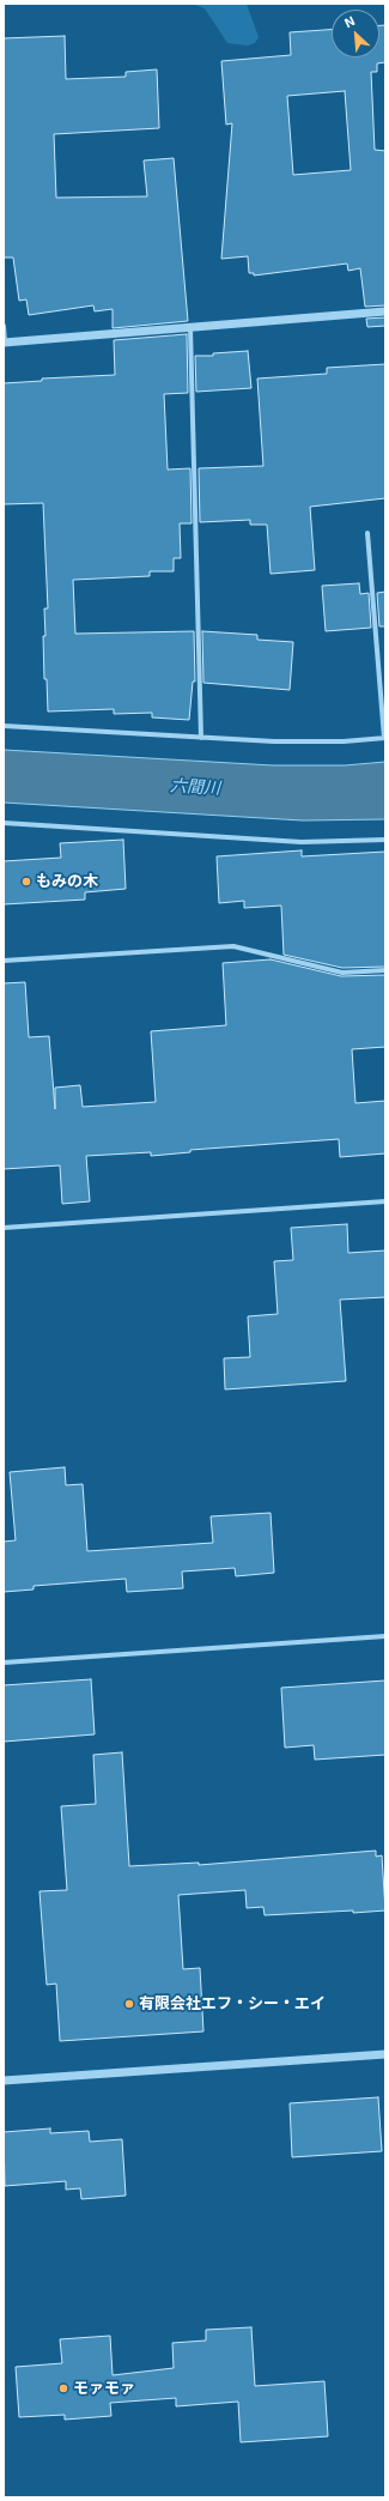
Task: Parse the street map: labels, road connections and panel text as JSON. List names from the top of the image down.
{
  "water": ["六間川"],
  "places": ["もみの木", "有限会社エフ・シー・エイ", "モァモァ"],
  "north": "top left"
}
